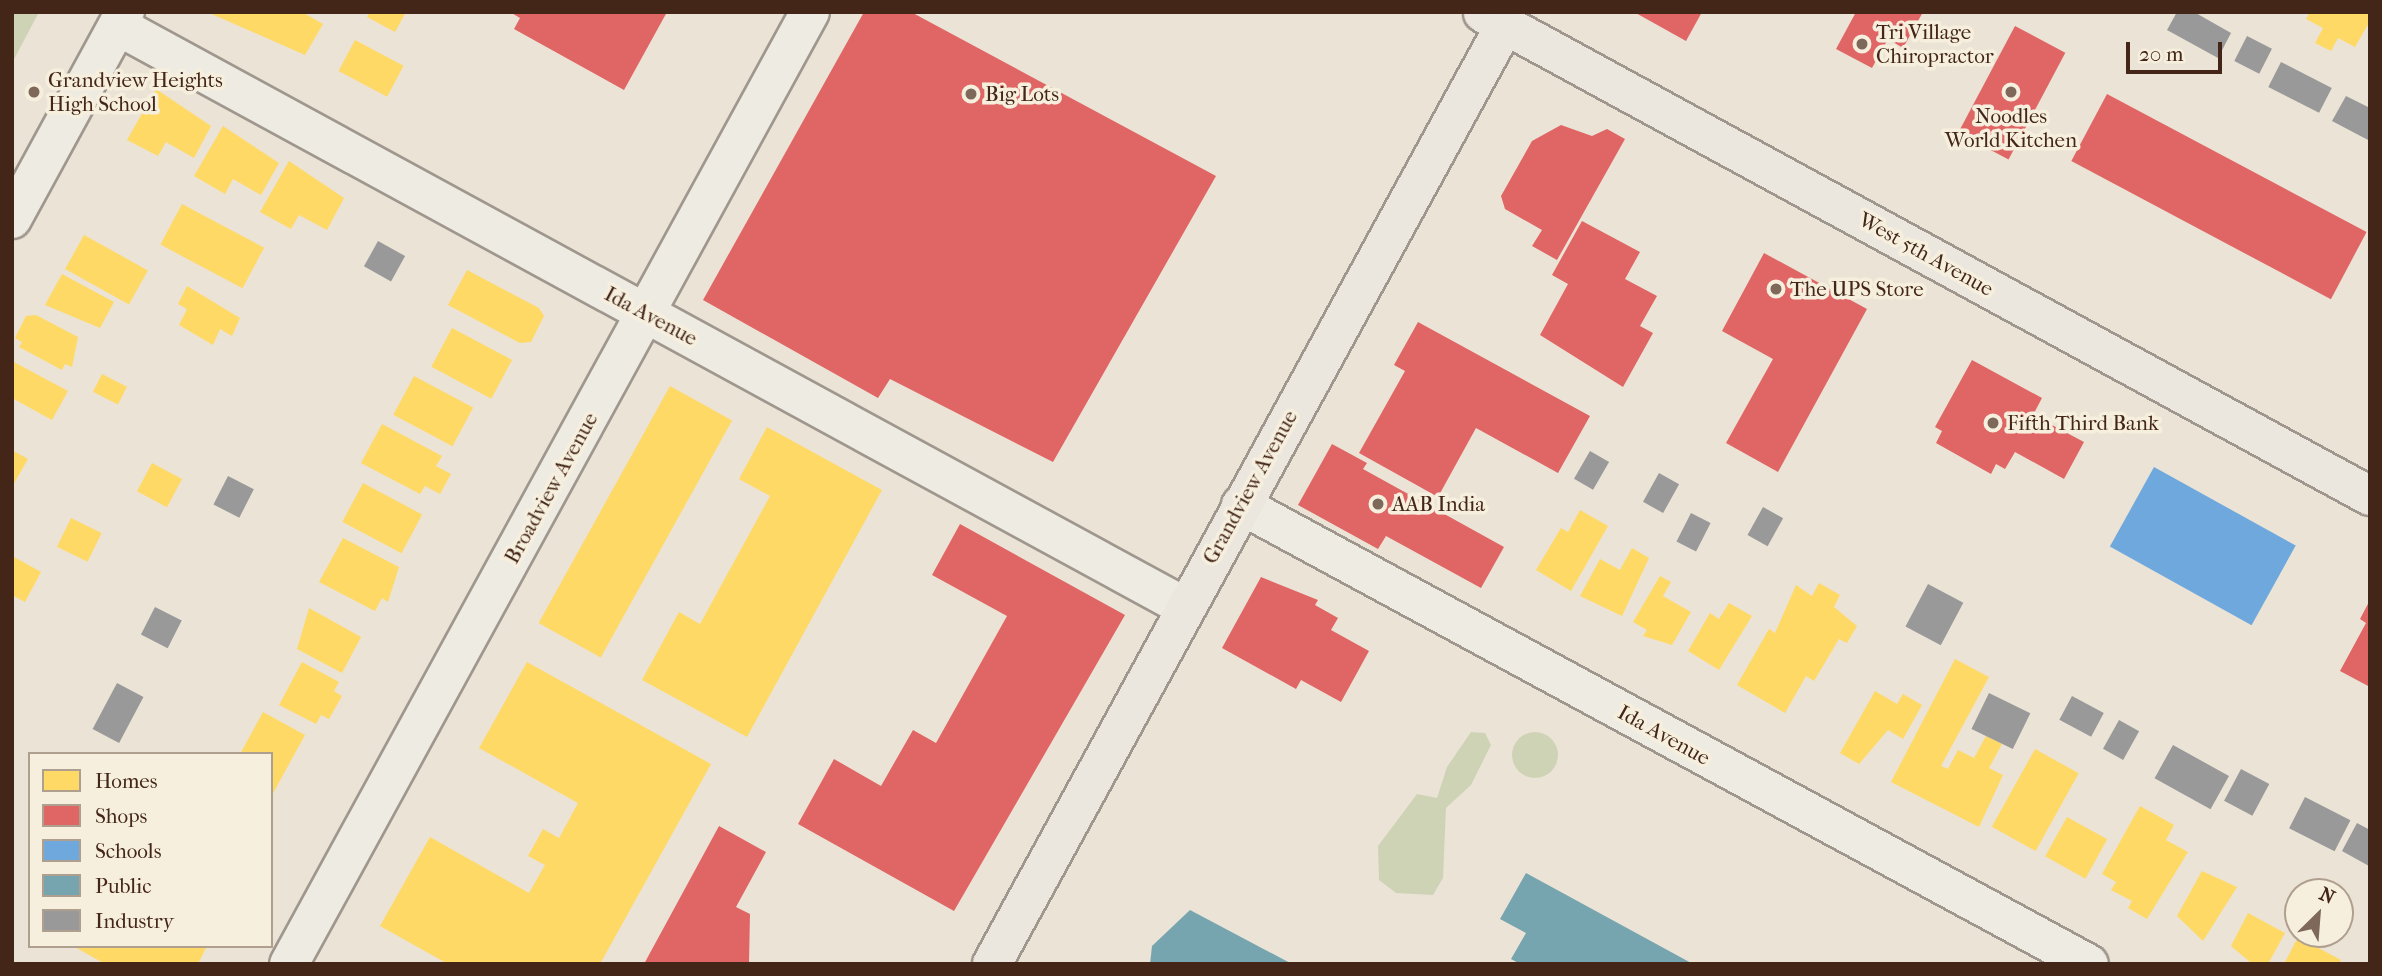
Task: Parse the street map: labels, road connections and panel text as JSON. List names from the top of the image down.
{
  "streets": {
    "main road": ["West 5th Avenue", "Grandview Avenue"],
    "street": ["Ida Avenue", "Broadview Avenue"]
  },
  "crossings": [
    ["West 5th Avenue", "Grandview Avenue"],
    ["Ida Avenue", "Grandview Avenue"],
    ["Ida Avenue", "Broadview Avenue"]
  ],
  "places": [
    "Tri Village Chiropractor",
    "Grandview Heights High School",
    "Noodles World Kitchen",
    "Big Lots",
    "The UPS Store",
    "Fifth Third Bank",
    "AAB India"
  ],
  "legend": [
    "Homes",
    "Shops",
    "Schools",
    "Public",
    "Industry"
  ],
  "scale_bar": "20 m",
  "north": "top right"
}
